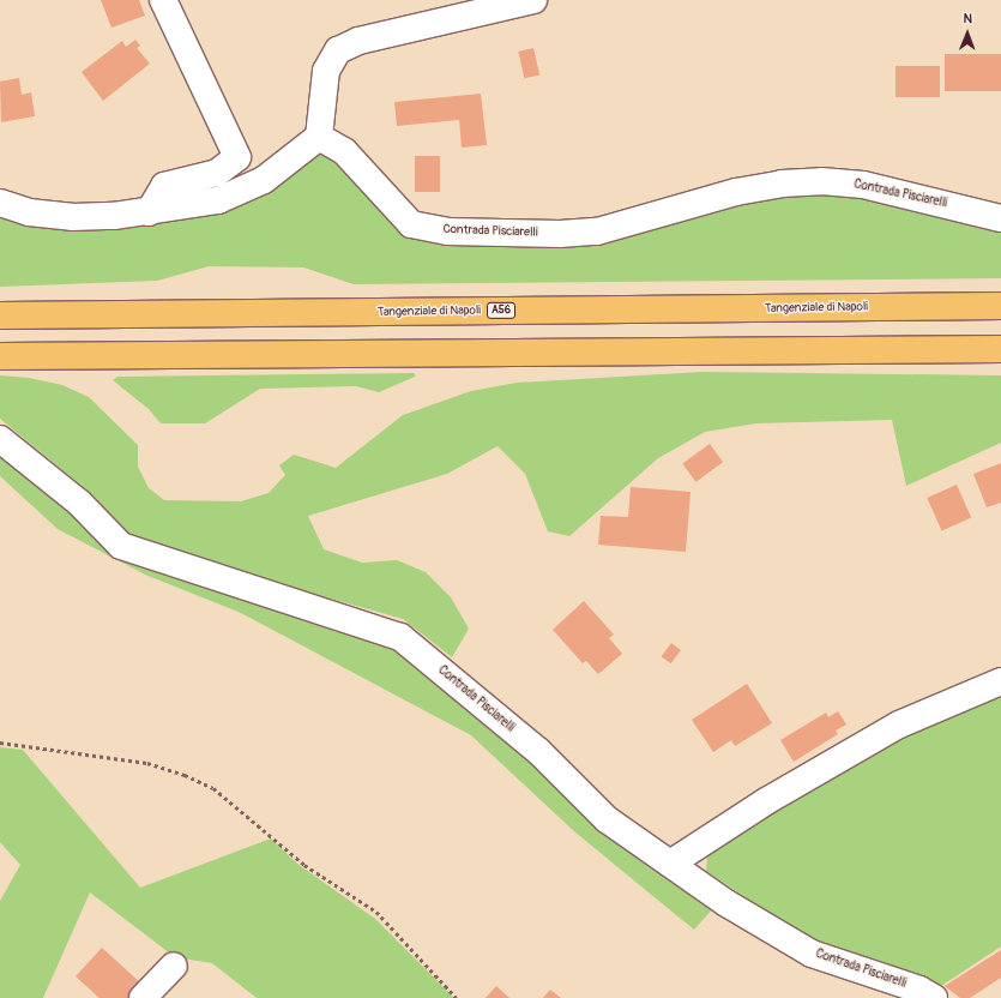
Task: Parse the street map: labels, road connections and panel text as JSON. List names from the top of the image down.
{
  "streets": {
    "highway": ["Tangenziale di Napoli", "A56"],
    "street": ["Contrada Pisciarelli"]
  },
  "north": "top"
}
